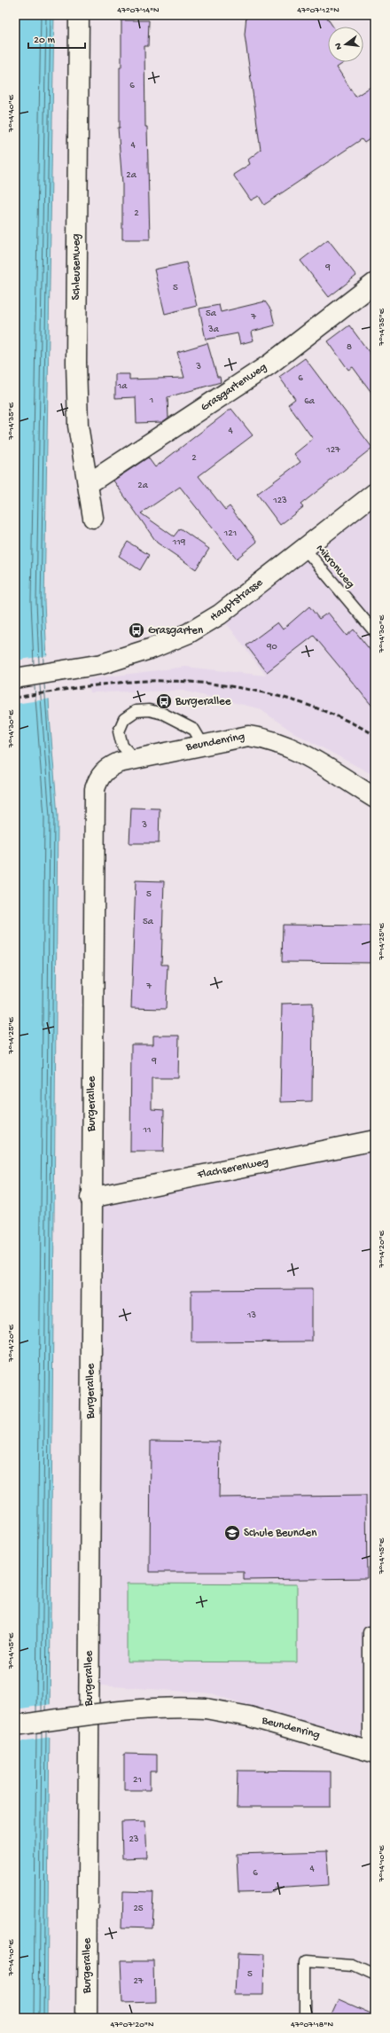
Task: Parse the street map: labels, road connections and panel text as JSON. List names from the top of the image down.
{
  "streets": {
    "street": [
      "Schleusenweg",
      "Grasgartenweg",
      "Hauptstrasse",
      "Beundenring",
      "Burgerallee",
      "Flachserenweg"
    ],
    "lane": ["Mikronweg"]
  },
  "crossings": [
    ["Schleusenweg", "Grasgartenweg"],
    ["Mikronweg", "Hauptstrasse"],
    ["Beundenring", "Burgerallee"],
    ["Burgerallee", "Flachserenweg"]
  ],
  "places": {
    "bus stop": ["Grasgarten", "Burgerallee"],
    "school or university": ["Schule Beunden"]
  },
  "house_numbers": [
    "6",
    "4",
    "2a",
    "2",
    "9",
    "5",
    "5a",
    "7",
    "3a",
    "8",
    "3",
    "6",
    "1a",
    "1",
    "6a",
    "4",
    "127",
    "2",
    "2a",
    "123",
    "121",
    "119",
    "90",
    "3",
    "5",
    "5a",
    "7",
    "9",
    "11",
    "13",
    "21",
    "23",
    "4",
    "6",
    "25",
    "5",
    "27"
  ],
  "scale_bar": "20 m",
  "north": "left",
  "coordinates": [
    "47°07'14\"N",
    "47°07'12\"N",
    "7°14'40\"E",
    "7°14'35\"E",
    "7°14'30\"E",
    "7°14'25\"E",
    "7°14'20\"E",
    "7°14'15\"E",
    "7°14'10\"E",
    "47°07'20\"N",
    "47°07'18\"N"
  ]
}
